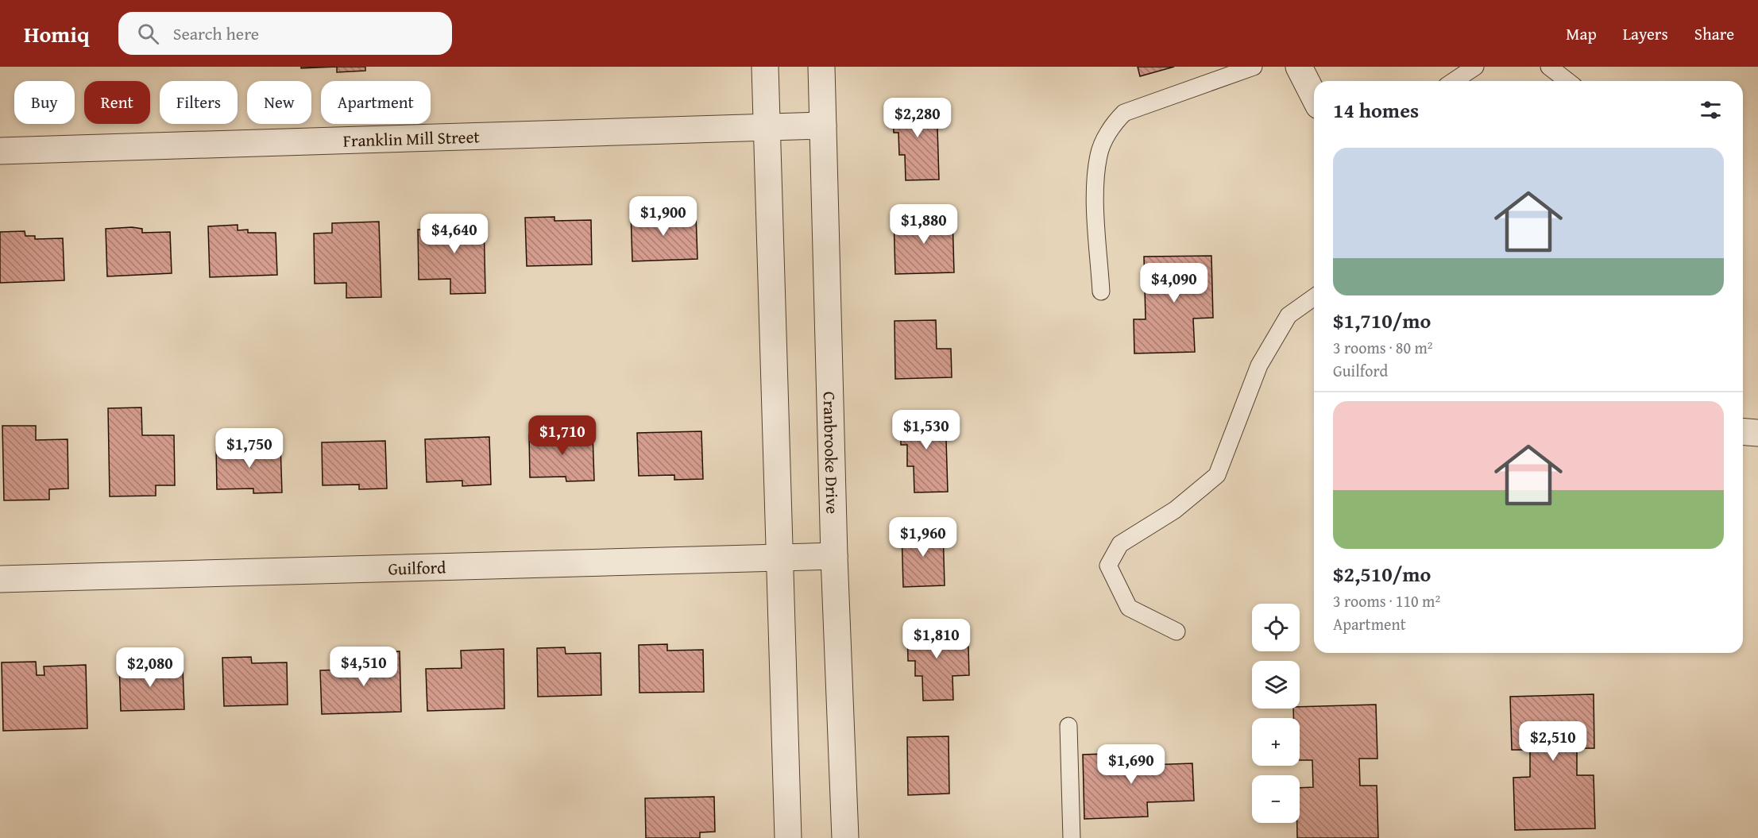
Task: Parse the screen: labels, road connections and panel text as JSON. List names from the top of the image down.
{
  "streets": {
    "street": ["Franklin Mill Street", "Cranbrooke Drive", "Guilford"]
  },
  "crossings": [
    ["Franklin Mill Street", "Cranbrooke Drive"],
    ["Cranbrooke Drive", "Guilford"]
  ],
  "page": {
    "header": "Homiq",
    "search": "Search here",
    "nav": ["Map", "Layers", "Share"],
    "chip": [
      "Buy",
      "Rent",
      "Filters",
      "New",
      "Apartment"
    ],
    "heading": "14 homes",
    "price": [
      "$2,280",
      "$1,900",
      "$1,880",
      "$4,640",
      "$4,090",
      "$1,530",
      "$1,710",
      "$1,750",
      "$1,960",
      "$1,810",
      "$4,510",
      "$2,080",
      "$2,510",
      "$1,690"
    ],
    "list": [
      {
        "name": "$1,710/mo",
        "note": "3 rooms · 80 m² · Guilford"
      },
      {
        "name": "$2,510/mo",
        "note": "3 rooms · 110 m² · Apartment"
      }
    ],
    "map_buttons": ["+", "−"]
  }
}
